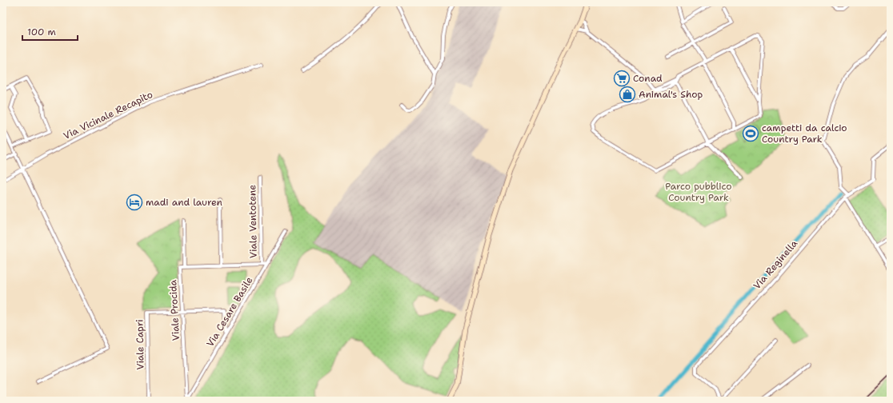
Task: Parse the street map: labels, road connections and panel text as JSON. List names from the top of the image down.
{
  "streets": {
    "street": [
      "Via Vicinale Recapito",
      "Viale Ventotene",
      "Via Reginella",
      "Viale Procida",
      "Via Cesare Basile",
      "Viale Capri"
    ]
  },
  "crossings": [
    ["Viale Ventotene", "Viale Procida"],
    ["Viale Procida", "Via Cesare Basile"],
    ["Viale Procida", "Viale Capri"],
    ["Via Cesare Basile", "Viale Capri"]
  ],
  "parks": ["Parco pubblico Country Park"],
  "places": {
    "supermarket": ["Conad"],
    "shop": ["Animal's Shop"],
    "sports": ["campetti da calcio Country Park"],
    "hotel": ["madi and lauren"]
  },
  "scale_bar": "100 m"
}
